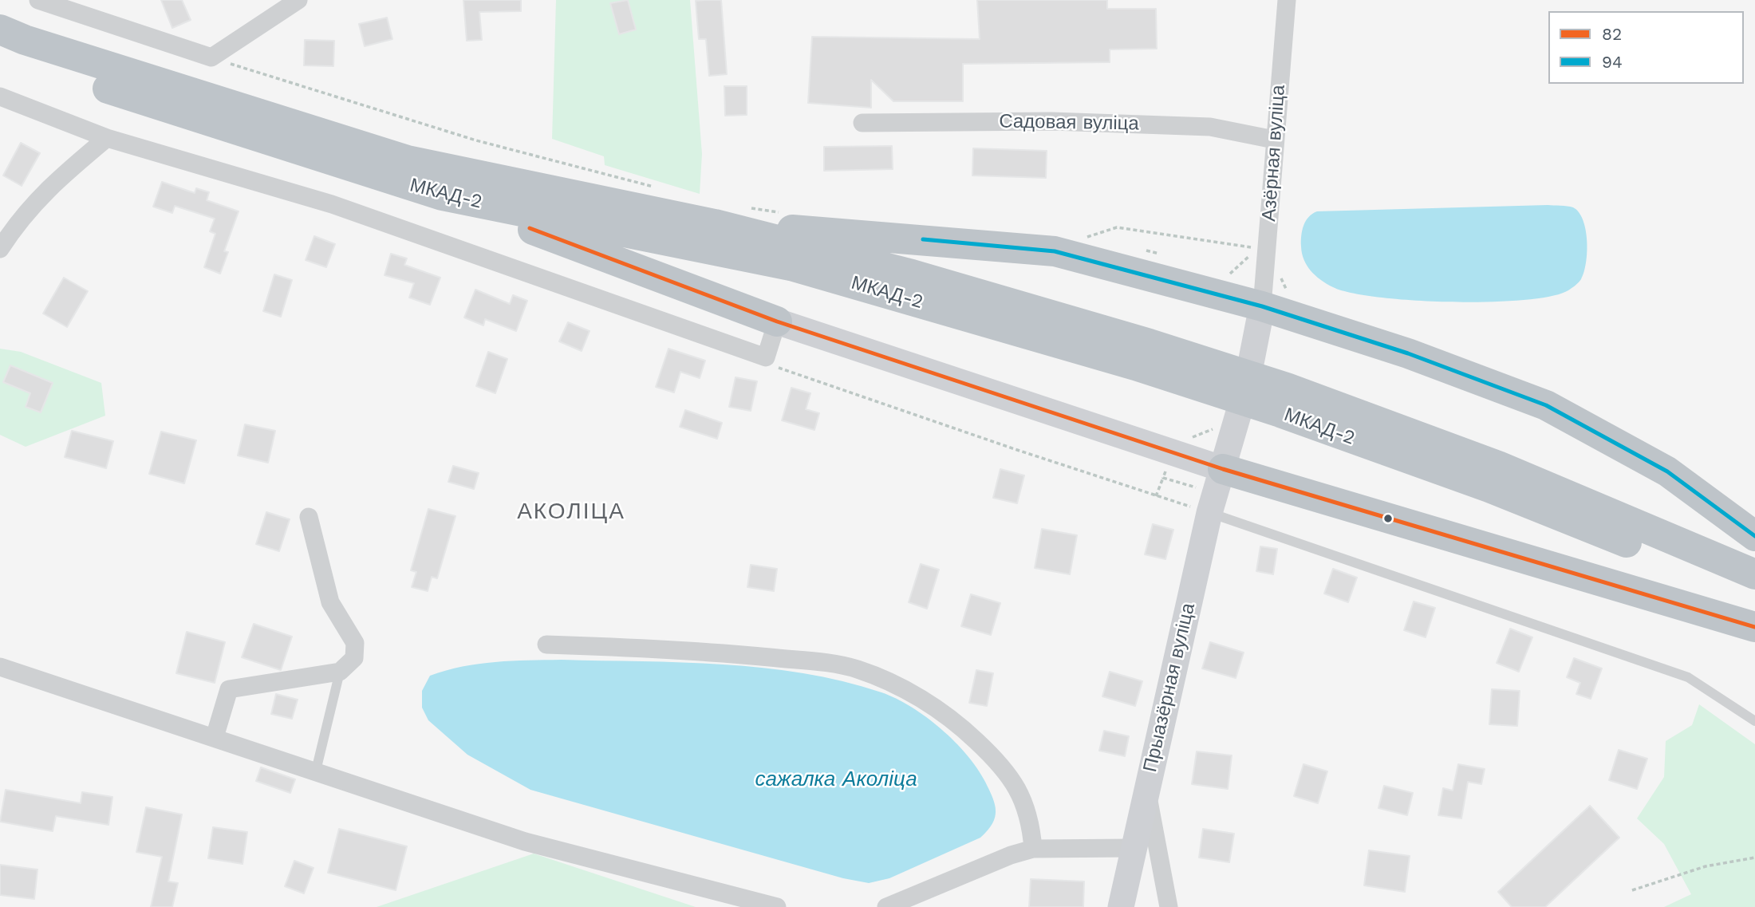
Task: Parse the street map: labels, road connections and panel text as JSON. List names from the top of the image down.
{
  "streets": {
    "highway": ["МКАД-2"],
    "street": ["Садовая вуліца", "Азёрная вуліца", "Прыазёрная вуліца"]
  },
  "crossings": [
    ["Садовая вуліца", "Азёрная вуліца"],
    ["Азёрная вуліца", "Прыазёрная вуліца"]
  ],
  "districts": ["АКОЛІЦА"],
  "water": ["сажалка Аколіца"],
  "lines": ["transit line 82", "transit line 94"],
  "legend": ["82", "94"]
}
